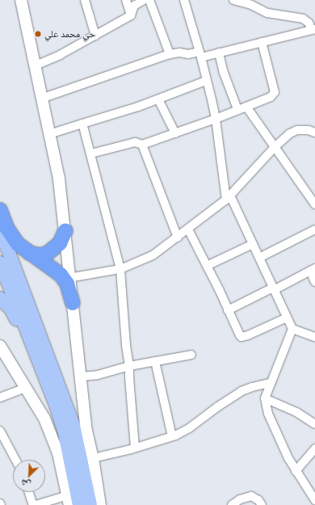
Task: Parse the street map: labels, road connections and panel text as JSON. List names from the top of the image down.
{
  "places": ["حي محمد علي"],
  "north": "bottom left"
}
